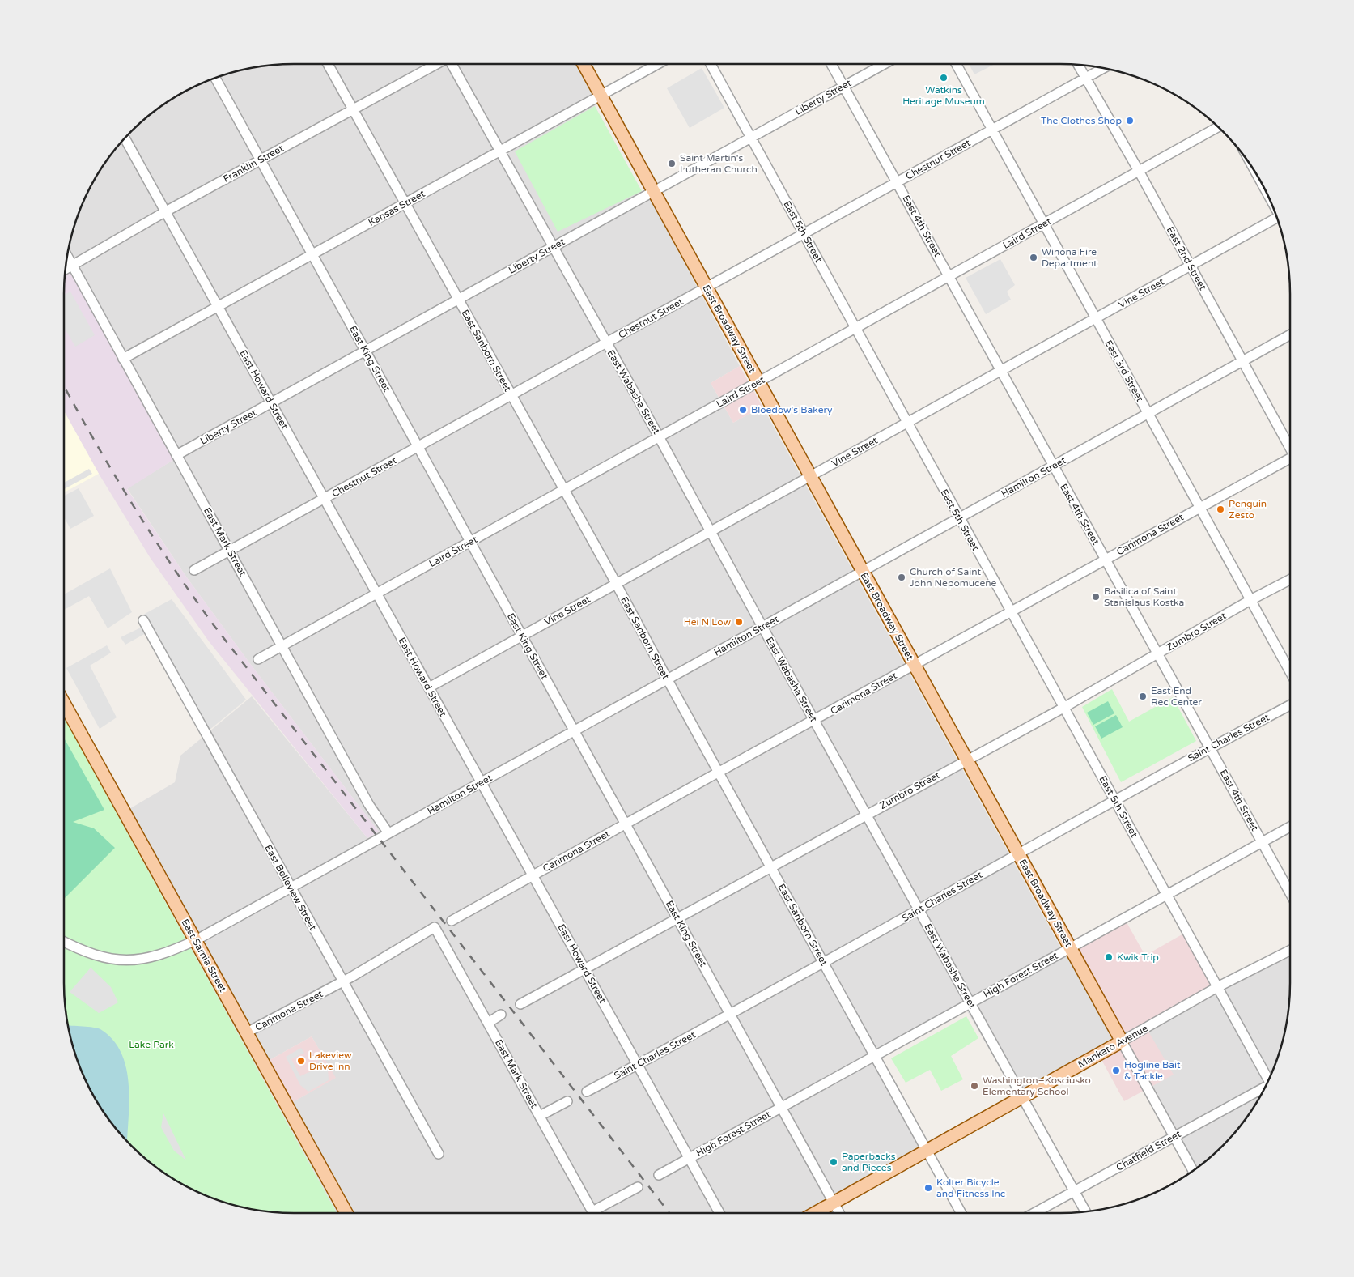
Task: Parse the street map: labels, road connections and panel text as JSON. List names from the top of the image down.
{
  "streets": {
    "main road": ["East Broadway Street", "East Sarnia Street", "Mankato Avenue"],
    "street": [
      "Liberty Street",
      "Chestnut Street",
      "Franklin Street",
      "Kansas Street",
      "East 4th Street",
      "East 5th Street",
      "Laird Street",
      "East 2nd Street",
      "Vine Street",
      "East Sanborn Street",
      "East King Street",
      "East 3rd Street",
      "East Howard Street",
      "East Wabasha Street",
      "Hamilton Street",
      "Carimona Street",
      "East Mark Street",
      "Zumbro Street",
      "Saint Charles Street",
      "East Belleview Street",
      "High Forest Street",
      "Chatfield Street"
    ]
  },
  "crossings": [
    ["Liberty Street", "East 4th Street"],
    ["Liberty Street", "East 5th Street"],
    ["Liberty Street", "East Broadway Street"],
    ["Liberty Street", "East Sanborn Street"],
    ["Liberty Street", "East King Street"],
    ["Liberty Street", "East Howard Street"],
    ["Liberty Street", "East Wabasha Street"],
    ["Liberty Street", "East Mark Street"],
    ["Chestnut Street", "East 4th Street"],
    ["Chestnut Street", "East 5th Street"],
    ["Chestnut Street", "East 2nd Street"],
    ["Chestnut Street", "East Broadway Street"],
    ["Chestnut Street", "East Sanborn Street"],
    ["Chestnut Street", "East King Street"],
    ["Chestnut Street", "East 3rd Street"],
    ["Chestnut Street", "East Howard Street"],
    ["Chestnut Street", "East Wabasha Street"],
    ["Chestnut Street", "East Mark Street"],
    ["Franklin Street", "East Sanborn Street"],
    ["Franklin Street", "East King Street"],
    ["Franklin Street", "East Howard Street"],
    ["Franklin Street", "East Mark Street"],
    ["Kansas Street", "East Broadway Street"],
    ["Kansas Street", "East Sanborn Street"],
    ["Kansas Street", "East King Street"],
    ["Kansas Street", "East Howard Street"],
    ["Kansas Street", "East Wabasha Street"],
    ["Kansas Street", "East Mark Street"],
    ["East 4th Street", "Laird Street"],
    ["East 4th Street", "Vine Street"],
    ["East 4th Street", "Hamilton Street"],
    ["East 4th Street", "Carimona Street"],
    ["East 4th Street", "Zumbro Street"],
    ["East 4th Street", "Saint Charles Street"],
    ["East 4th Street", "High Forest Street"],
    ["East 5th Street", "Laird Street"],
    ["East 5th Street", "Vine Street"],
    ["East 5th Street", "Hamilton Street"],
    ["East 5th Street", "Carimona Street"],
    ["East 5th Street", "Zumbro Street"],
    ["East 5th Street", "Saint Charles Street"],
    ["East 5th Street", "High Forest Street"],
    ["East 5th Street", "Mankato Avenue"],
    ["Laird Street", "East 2nd Street"],
    ["Laird Street", "East Broadway Street"],
    ["Laird Street", "East Sanborn Street"],
    ["Laird Street", "East King Street"],
    ["Laird Street", "East 3rd Street"],
    ["Laird Street", "East Howard Street"],
    ["Laird Street", "East Wabasha Street"],
    ["Laird Street", "East Mark Street"],
    ["East 2nd Street", "Vine Street"],
    ["East 2nd Street", "Hamilton Street"],
    ["Vine Street", "East Broadway Street"],
    ["Vine Street", "East Sanborn Street"],
    ["Vine Street", "East King Street"],
    ["Vine Street", "East 3rd Street"],
    ["Vine Street", "East Howard Street"],
    ["Vine Street", "East Wabasha Street"],
    ["East Broadway Street", "Hamilton Street"],
    ["East Broadway Street", "Carimona Street"],
    ["East Broadway Street", "Zumbro Street"],
    ["East Broadway Street", "Saint Charles Street"],
    ["East Broadway Street", "High Forest Street"],
    ["East Broadway Street", "Mankato Avenue"],
    ["East Broadway Street", "Chatfield Street"],
    ["East Sanborn Street", "Hamilton Street"],
    ["East Sanborn Street", "Carimona Street"],
    ["East Sanborn Street", "Zumbro Street"],
    ["East Sanborn Street", "Saint Charles Street"],
    ["East Sanborn Street", "High Forest Street"],
    ["East Sanborn Street", "Mankato Avenue"],
    ["East King Street", "Hamilton Street"],
    ["East King Street", "Carimona Street"],
    ["East King Street", "Zumbro Street"],
    ["East King Street", "Saint Charles Street"],
    ["East King Street", "High Forest Street"],
    ["East King Street", "Mankato Avenue"],
    ["East 3rd Street", "Hamilton Street"],
    ["East 3rd Street", "Carimona Street"],
    ["East 3rd Street", "Zumbro Street"],
    ["East Howard Street", "Hamilton Street"],
    ["East Howard Street", "Carimona Street"],
    ["East Howard Street", "Zumbro Street"],
    ["East Howard Street", "Saint Charles Street"],
    ["East Howard Street", "High Forest Street"],
    ["East Wabasha Street", "Hamilton Street"],
    ["East Wabasha Street", "Carimona Street"],
    ["East Wabasha Street", "Zumbro Street"],
    ["East Wabasha Street", "Saint Charles Street"],
    ["East Wabasha Street", "High Forest Street"],
    ["East Wabasha Street", "Mankato Avenue"],
    ["East Wabasha Street", "Chatfield Street"],
    ["Hamilton Street", "East Mark Street"],
    ["Hamilton Street", "East Belleview Street"],
    ["Hamilton Street", "East Sarnia Street"],
    ["Carimona Street", "East Mark Street"],
    ["Carimona Street", "East Belleview Street"],
    ["Carimona Street", "East Sarnia Street"]
  ],
  "parks": ["Lake Park"],
  "places": [
    "Watkins Heritage Museum",
    "The Clothes Shop",
    "Saint Martin's Lutheran Church",
    "Winona Fire Department",
    "Bloedow's Bakery",
    "Penguin Zesto",
    "Church of Saint John Nepomucene",
    "Basilica of Saint Stanislaus Kostka",
    "Hei N Low",
    "East End Rec Center",
    "Kwik Trip",
    "Lakeview Drive Inn",
    "Hogline Bait & Tackle",
    "Washington–Kosciusko Elementary School",
    "Paperbacks and Pieces",
    "Kolter Bicycle and Fitness Inc"
  ]
}
